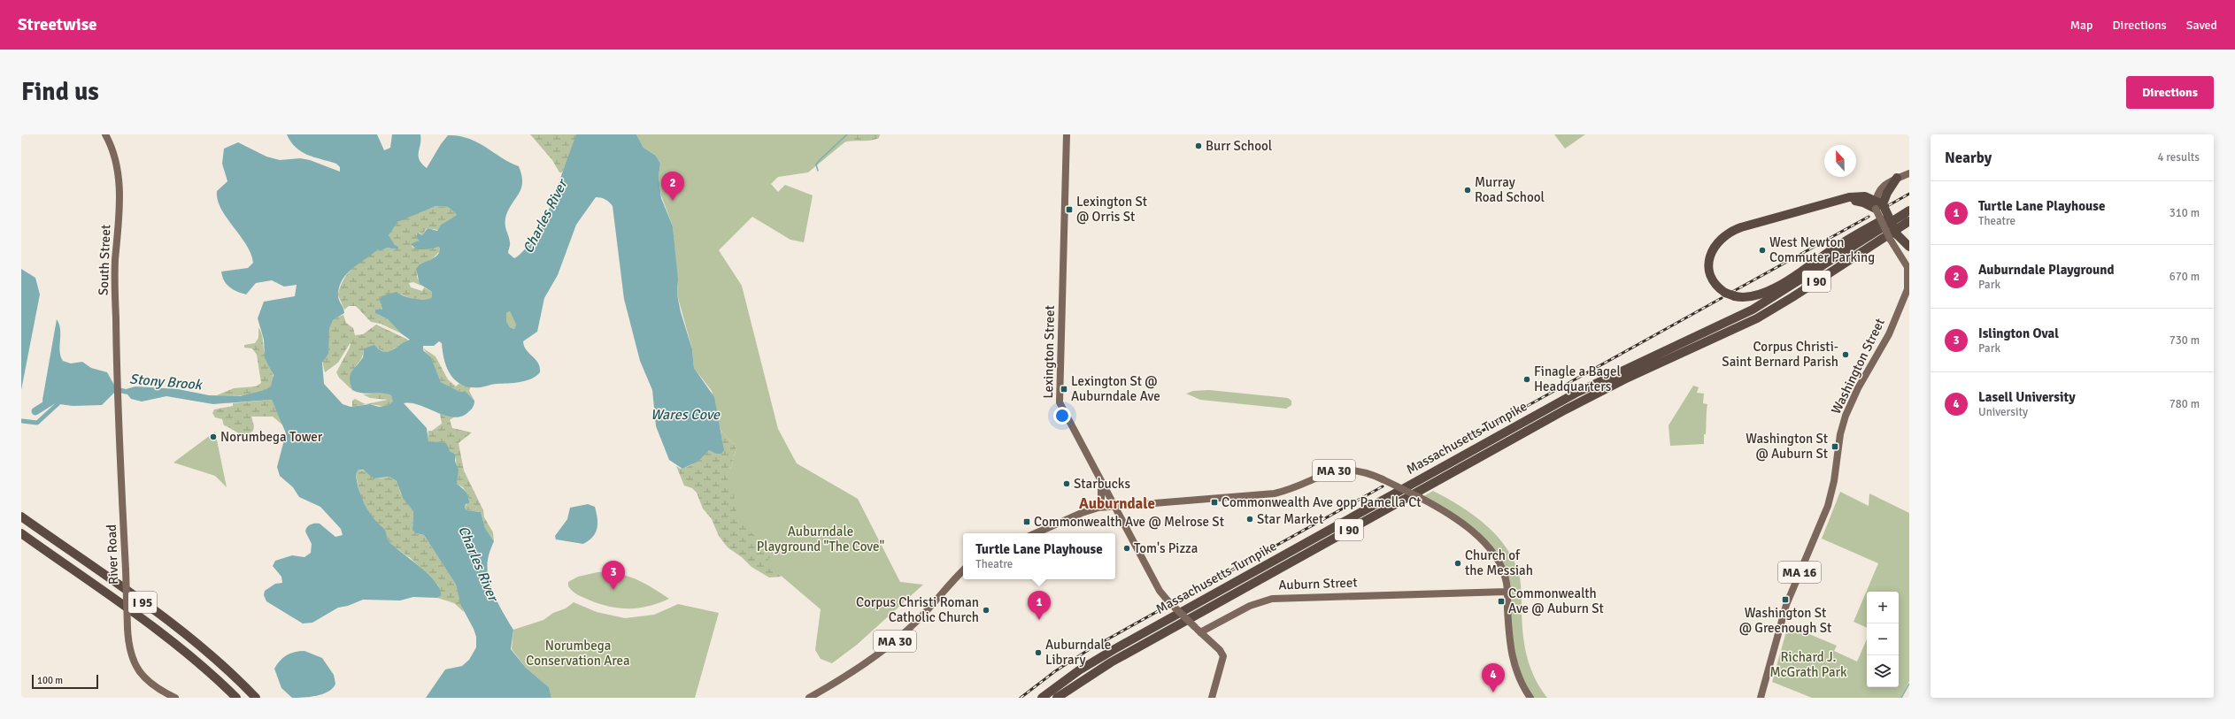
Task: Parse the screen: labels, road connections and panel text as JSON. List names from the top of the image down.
{
  "streets": {
    "highway": ["I 90", "Massachusetts Turnpike", "I 95"],
    "main road": [
      "South Street",
      "Lexington Street",
      "Washington Street",
      "MA 30",
      "River Road",
      "MA 16",
      "Auburn Street"
    ]
  },
  "crossings": [
    ["South Street", "River Road"],
    ["Lexington Street", "MA 30"],
    ["Lexington Street", "Auburn Street"],
    ["MA 30", "Auburn Street"]
  ],
  "districts": ["Auburndale"],
  "water": ["Charles River", "Stony Brook", "Wares Cove"],
  "parks": ["Auburndale Playground \"The Cove\"", "Norumbega Conservation Area", "Richard J. McGrath Park"],
  "places": {
    "other": [
      "Burr School",
      "Murray Road School",
      "West Newton Commuter Parking",
      "Corpus Christi- Saint Bernard Parish",
      "Finagle a Bagel Headquarters",
      "Norumbega Tower",
      "Starbucks",
      "Star Market",
      "Tom's Pizza",
      "Church of the Messiah",
      "Corpus Christi Roman Catholic Church",
      "Auburndale Library"
    ],
    "transit": [
      "Lexington St @ Orris St",
      "Lexington St @ Auburndale Ave",
      "Washington St @ Auburn St",
      "Commonwealth Ave opp Pamella Ct",
      "Commonwealth Ave @ Melrose St",
      "Washington St @ Greenough St",
      "Commonwealth Ave @ Auburn St"
    ]
  },
  "scale_bar": "100 m",
  "north": "top",
  "page": {
    "header": "Streetwise",
    "nav": ["Map", "Directions", "Saved"],
    "buttons": "Directions",
    "title": "Find us",
    "heading": ["Nearby", "4 results"],
    "pins": [
      "2",
      "3",
      "1",
      "4"
    ],
    "list": [
      {
        "mark": "1",
        "name": "Turtle Lane Playhouse",
        "note": "Theatre",
        "value": "310 m"
      },
      {
        "mark": "2",
        "name": "Auburndale Playground",
        "note": "Park",
        "value": "670 m"
      },
      {
        "mark": "3",
        "name": "Islington Oval",
        "note": "Park",
        "value": "730 m"
      },
      {
        "mark": "4",
        "name": "Lasell University",
        "note": "University",
        "value": "780 m"
      }
    ],
    "popup": ["Turtle Lane Playhouse", "Theatre"],
    "map_buttons": ["+", "−"],
    "scale": "100 m"
  }
}
